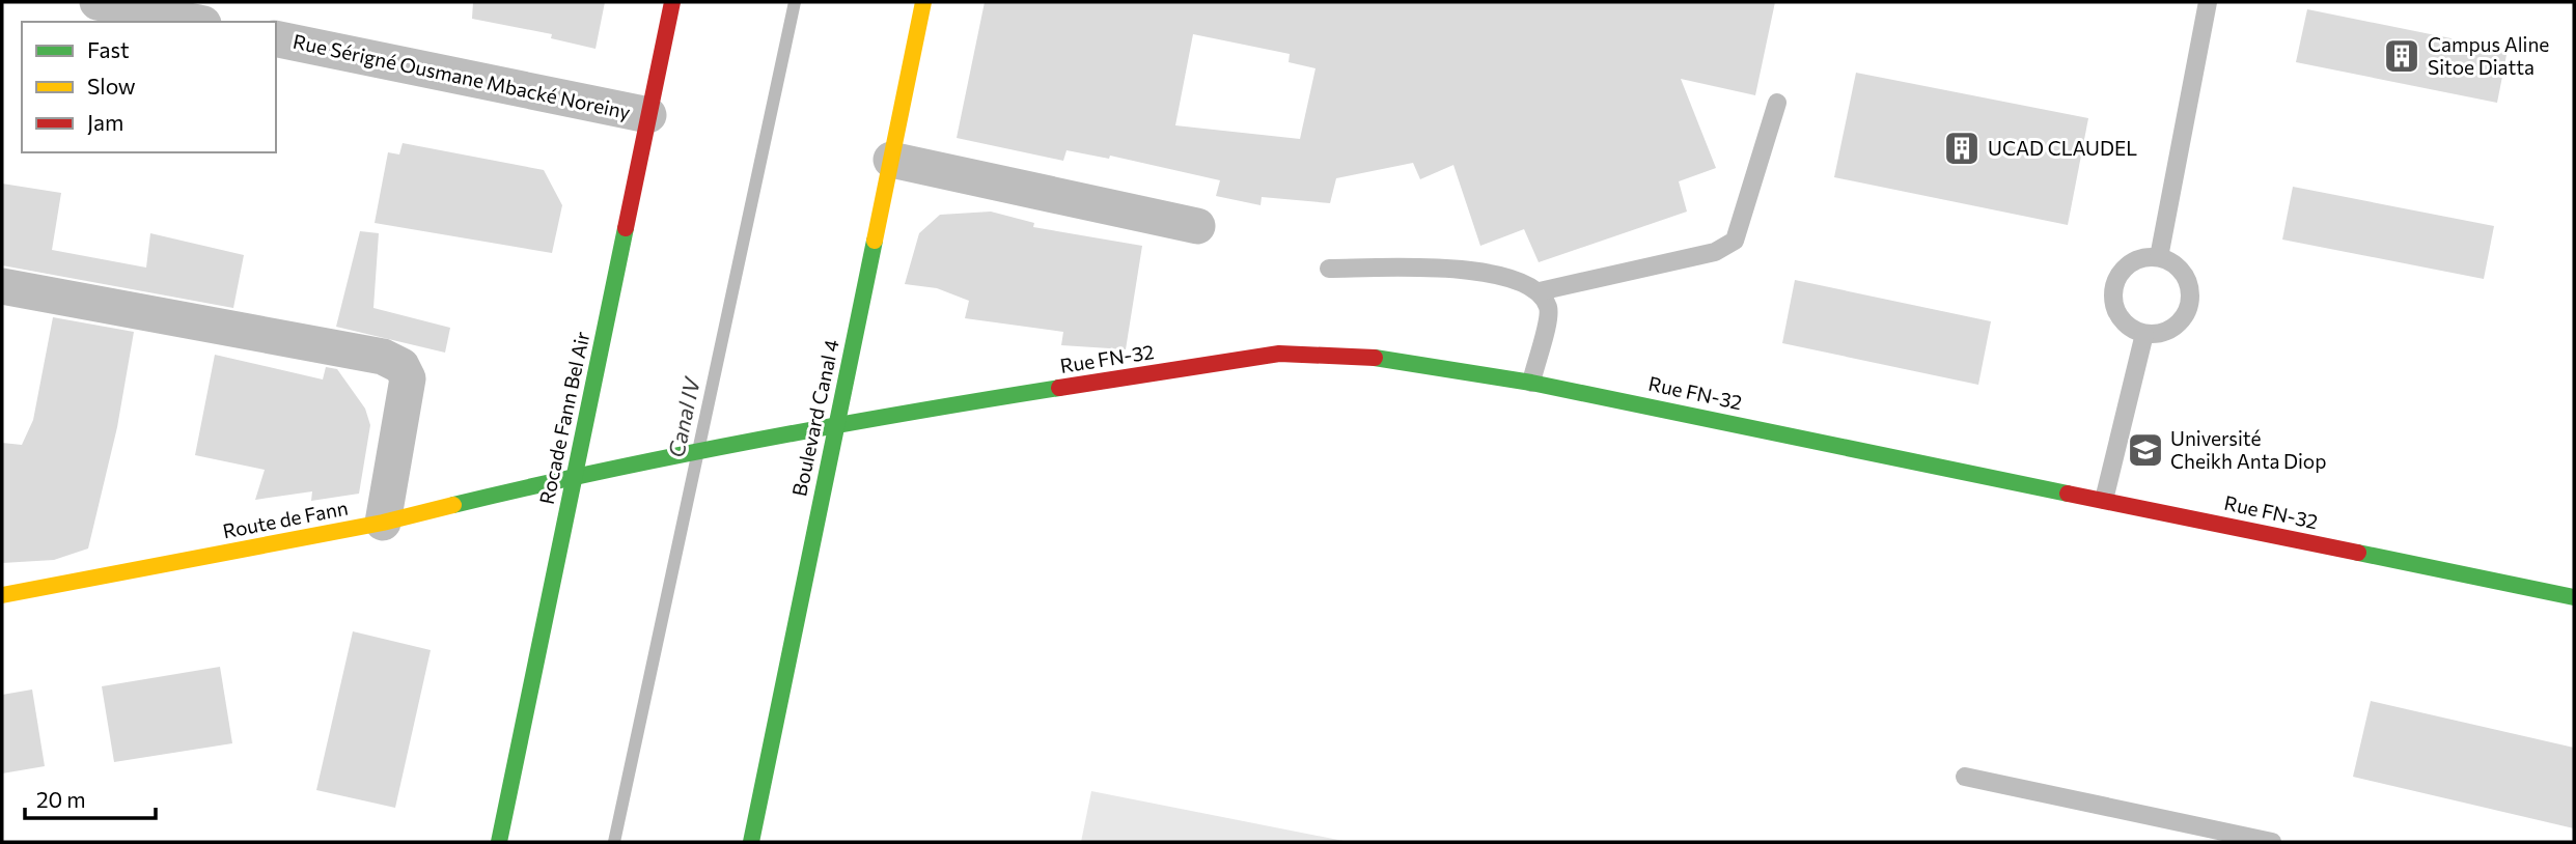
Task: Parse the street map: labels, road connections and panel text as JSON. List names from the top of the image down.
{
  "streets": {
    "street": [
      "Rue Sérigné Ousmane Mbacké Noreiny",
      "Rue FN-32",
      "Rocade Fann Bel Air",
      "Boulevard Canal 4",
      "Route de Fann"
    ]
  },
  "crossings": [
    ["Rue Sérigné Ousmane Mbacké Noreiny", "Rocade Fann Bel Air"],
    ["Rue FN-32", "Boulevard Canal 4"],
    ["Rue FN-32", "Route de Fann"],
    ["Rocade Fann Bel Air", "Route de Fann"]
  ],
  "water": ["Canal IV"],
  "places": {
    "building": ["Campus Aline Sitoe Diatta", "UCAD CLAUDEL"],
    "school or university": ["Université Cheikh Anta Diop"]
  },
  "legend": ["Fast", "Slow", "Jam"],
  "scale_bar": "20 m"
}
